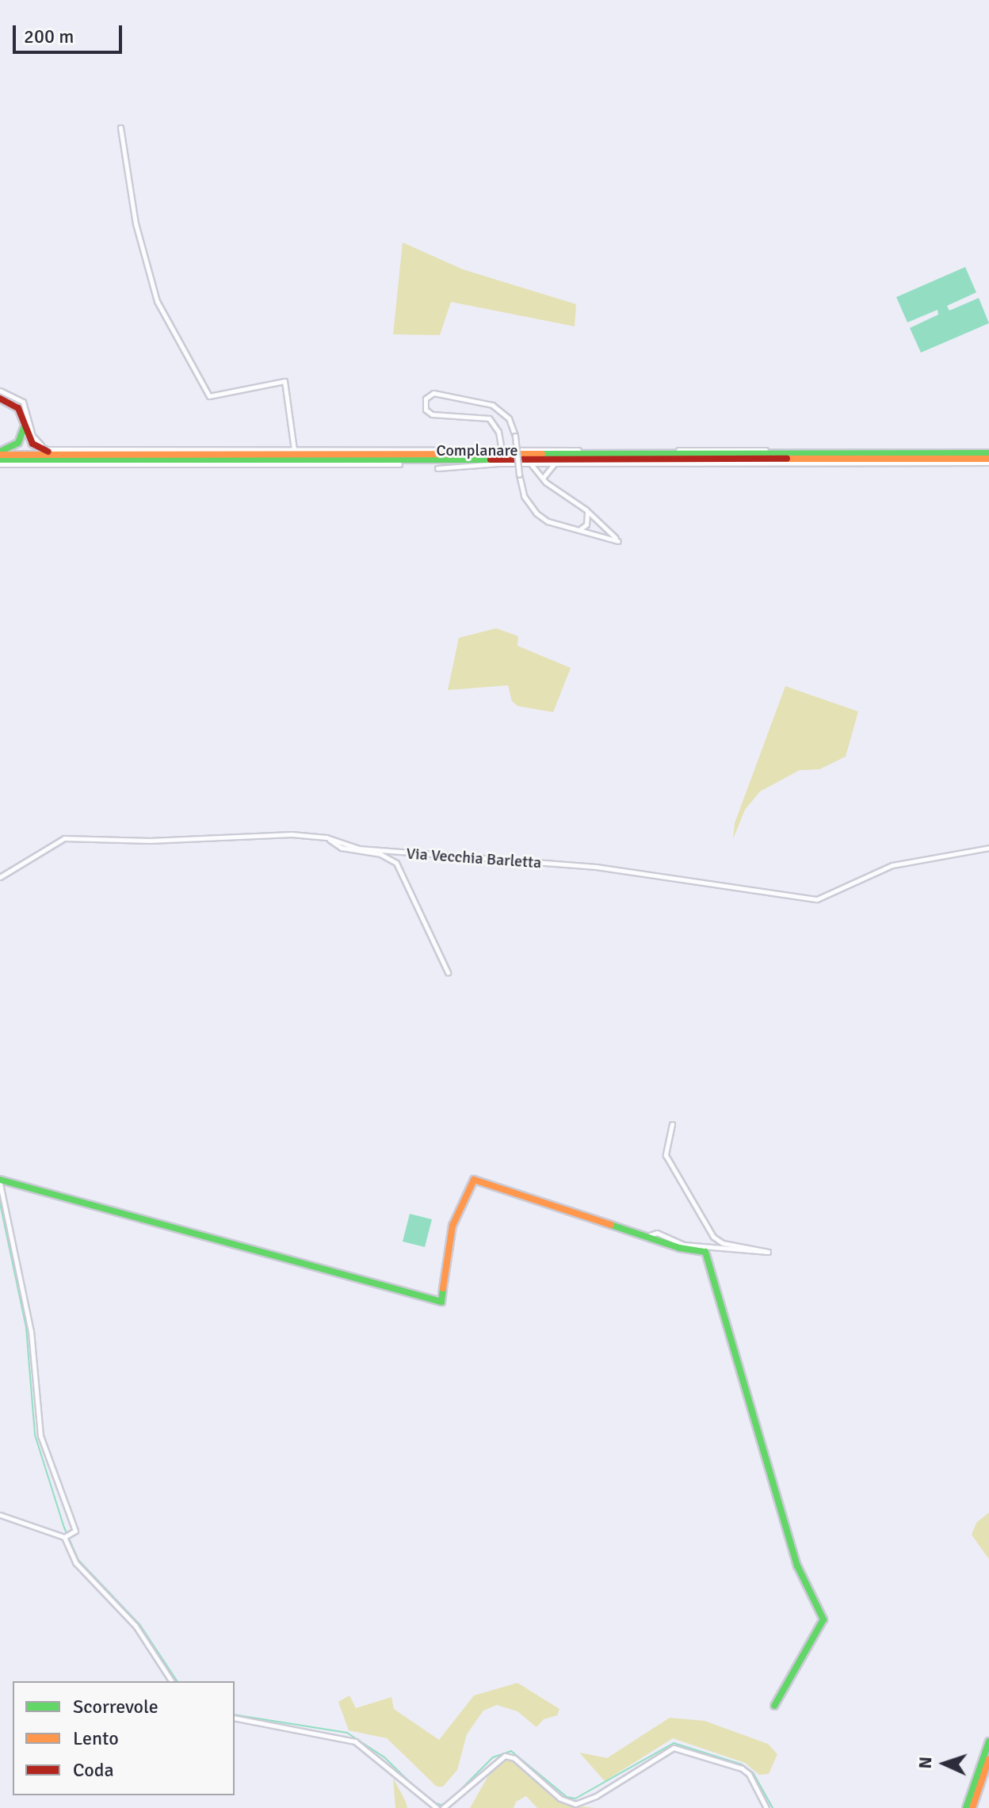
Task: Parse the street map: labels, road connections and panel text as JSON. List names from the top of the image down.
{
  "streets": {
    "street": ["Complanare", "Via Vecchia Barletta"]
  },
  "legend": ["Scorrevole", "Lento", "Coda"],
  "scale_bar": "200 m",
  "north": "left"
}
